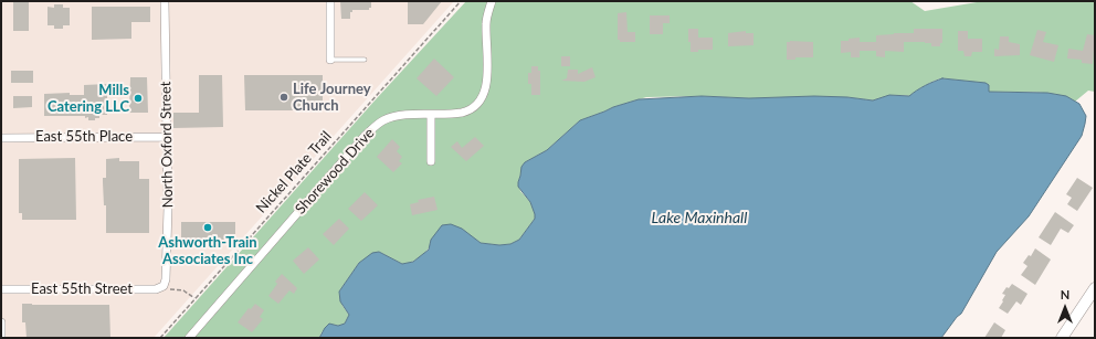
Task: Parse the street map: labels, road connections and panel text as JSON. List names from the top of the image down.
{
  "streets": {
    "street": [
      "East 55th Place",
      "North Oxford Street",
      "Shorewood Drive",
      "East 55th Street"
    ],
    "path": ["Nickel Plate Trail"]
  },
  "crossings": [
    ["East 55th Place", "North Oxford Street"],
    ["North Oxford Street", "East 55th Street"]
  ],
  "water": ["Lake Maxinhall"],
  "places": ["Life Journey Church", "Mills Catering LLC", "Ashworth-Train Associates Inc"],
  "north": "top"
}
